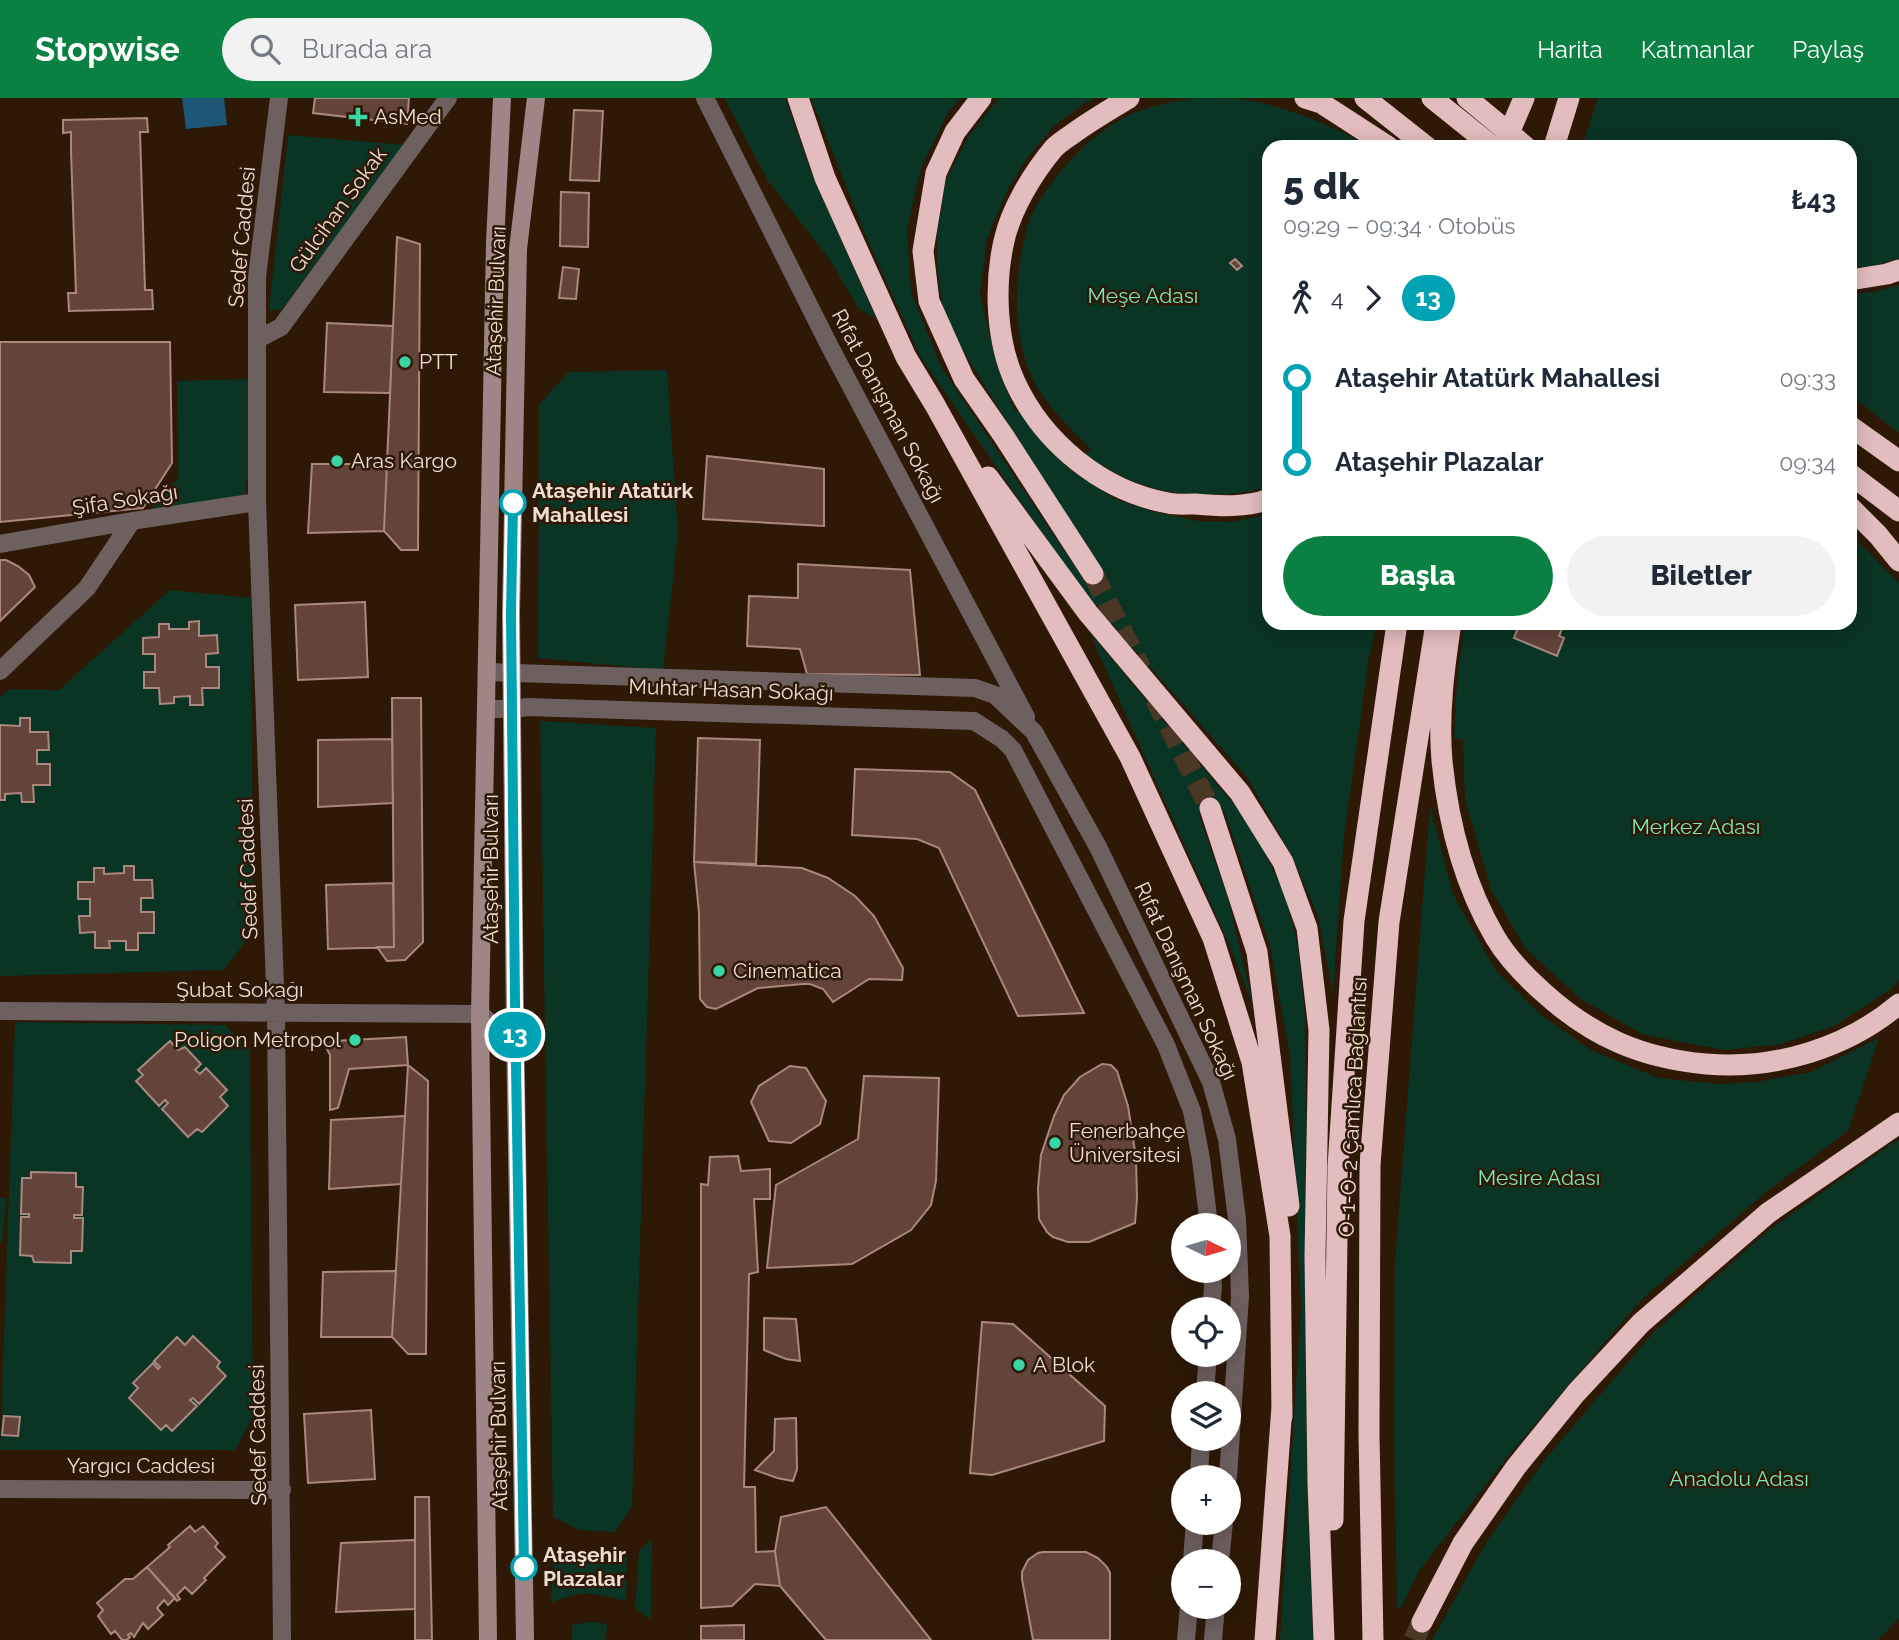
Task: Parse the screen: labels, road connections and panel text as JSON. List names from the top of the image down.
{
  "streets": {
    "highway": ["O-1-O-2 Çamlıca Bağlantısı"],
    "main road": ["Ataşehir Bulvarı"],
    "street": [
      "Gülcihan Sokak",
      "Sedef Caddesi",
      "Rıfat Danışman Sokağı",
      "Şifa Sokağı",
      "Muhtar Hasan Sokağı",
      "Şubat Sokağı",
      "Yargıcı Caddesi"
    ]
  },
  "crossings": [
    ["Gülcihan Sokak", "Sedef Caddesi"],
    ["Sedef Caddesi", "Şifa Sokağı"],
    ["Sedef Caddesi", "Şubat Sokağı"],
    ["Sedef Caddesi", "Yargıcı Caddesi"],
    ["Ataşehir Bulvarı", "Muhtar Hasan Sokağı"],
    ["Ataşehir Bulvarı", "Şubat Sokağı"],
    ["Rıfat Danışman Sokağı", "Muhtar Hasan Sokağı"]
  ],
  "parks": [
    "Meşe Adası",
    "Merkez Adası",
    "Mesire Adası",
    "Anadolu Adası"
  ],
  "places": {
    "health": ["AsMed"],
    "other": [
      "PTT",
      "Aras Kargo",
      "Ataşehir Atatürk Mahallesi",
      "Cinematica",
      "Poligon Metropol",
      "Fenerbahçe Üniversitesi",
      "A Blok",
      "Ataşehir Plazalar"
    ]
  },
  "lines": ["bus line 13"],
  "north": "right",
  "page": {
    "header": "Stopwise",
    "search": "Burada ara",
    "nav": ["Harita", "Katmanlar", "Paylaş"],
    "on_map": "13",
    "heading": ["5 dk", "09:29 – 09:34 · Otobüs", "₺43"],
    "legs": ["4", "13"],
    "list": [
      {
        "name": "Ataşehir Atatürk Mahallesi",
        "value": "09:33"
      },
      {
        "name": "Ataşehir Plazalar",
        "value": "09:34"
      }
    ],
    "buttons": ["Başla", "Biletler"],
    "map_buttons": ["+", "−"]
  }
}
